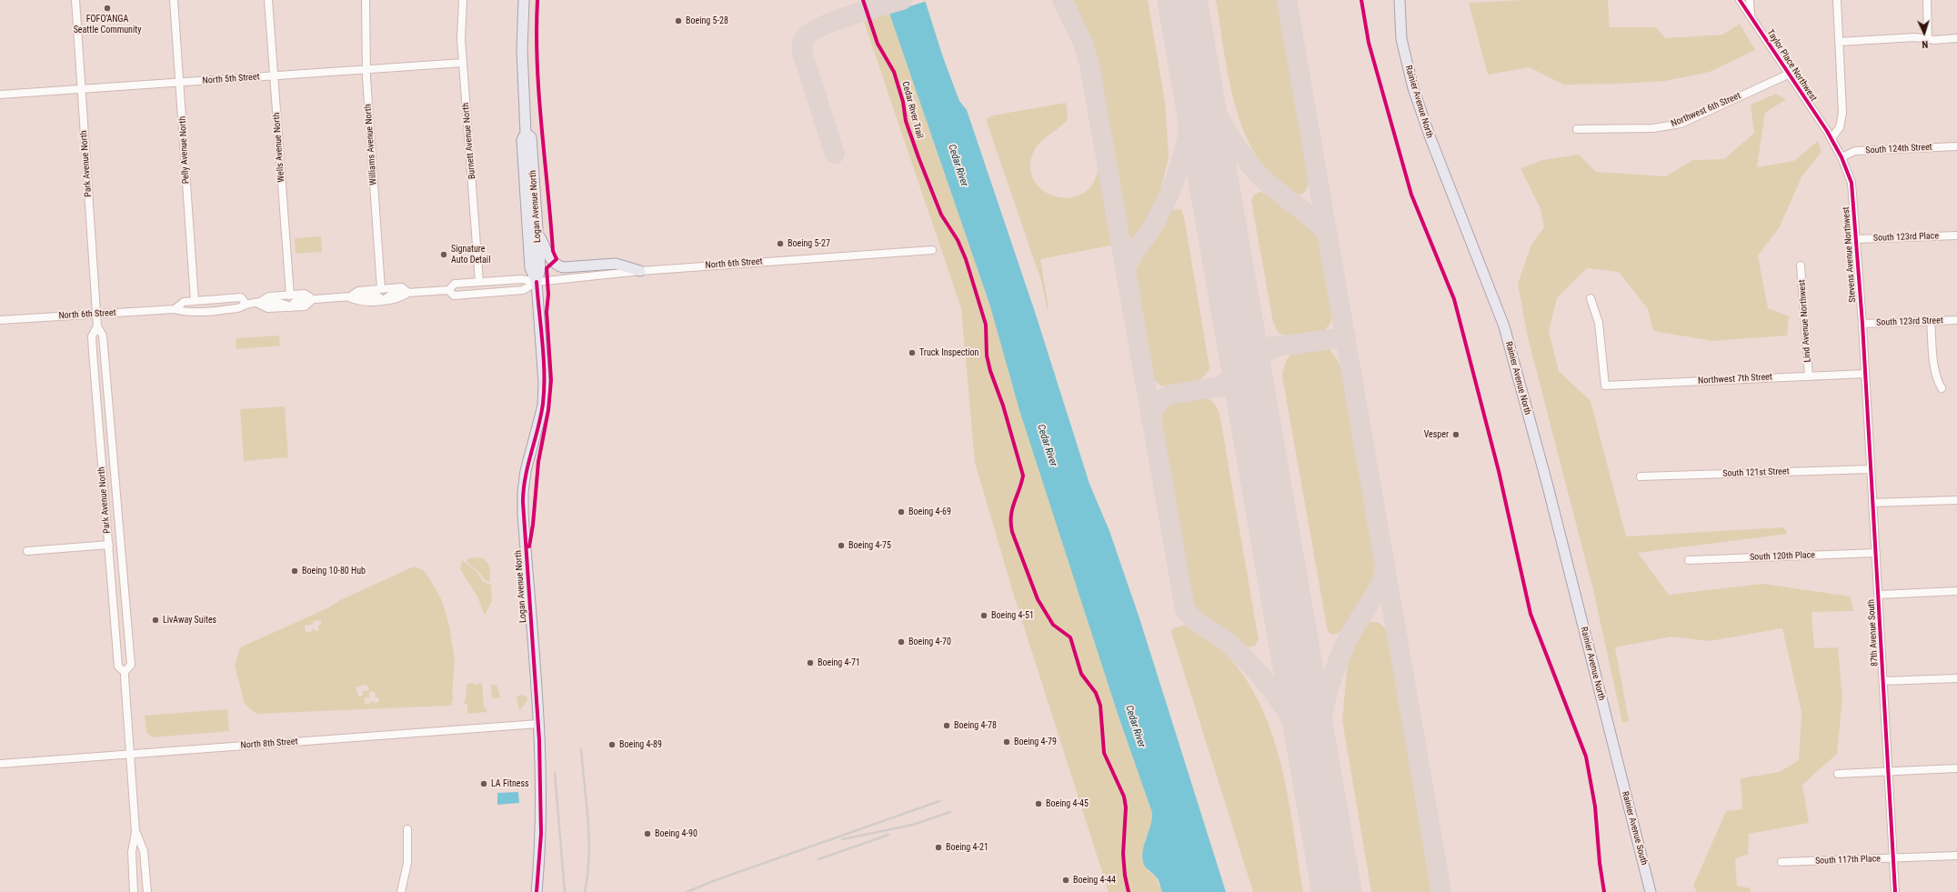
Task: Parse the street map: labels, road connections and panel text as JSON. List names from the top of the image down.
{
  "streets": {
    "main road": ["Rainier Avenue North", "Logan Avenue North", "Rainier Avenue South"],
    "street": [
      "Taylor Place Northwest",
      "North 5th Street",
      "Northwest 6th Street",
      "Burnett Avenue North",
      "Williams Avenue North",
      "Wells Avenue North",
      "South 124th Street",
      "Pelly Avenue North",
      "Park Avenue North",
      "South 123rd Place",
      "Stevens Avenue Northwest",
      "North 6th Street",
      "Lind Avenue Northwest",
      "South 123rd Street",
      "Northwest 7th Street",
      "South 121st Street",
      "South 120th Place",
      "87th Avenue South",
      "North 8th Street",
      "South 117th Place"
    ],
    "cycle path": ["Cedar River Trail"]
  },
  "crossings": [
    ["Taylor Place Northwest", "Northwest 6th Street"],
    ["Taylor Place Northwest", "Stevens Avenue Northwest"],
    ["North 5th Street", "Burnett Avenue North"],
    ["North 5th Street", "Williams Avenue North"],
    ["North 5th Street", "Wells Avenue North"],
    ["North 5th Street", "Pelly Avenue North"],
    ["North 5th Street", "Park Avenue North"],
    ["Rainier Avenue North", "Rainier Avenue South"],
    ["Burnett Avenue North", "North 6th Street"],
    ["Williams Avenue North", "North 6th Street"],
    ["Wells Avenue North", "North 6th Street"],
    ["South 124th Street", "Stevens Avenue Northwest"],
    ["Pelly Avenue North", "North 6th Street"],
    ["Park Avenue North", "North 6th Street"],
    ["Park Avenue North", "North 8th Street"],
    ["Logan Avenue North", "North 6th Street"],
    ["Logan Avenue North", "North 8th Street"],
    ["South 123rd Place", "Stevens Avenue Northwest"],
    ["Stevens Avenue Northwest", "South 123rd Street"],
    ["Stevens Avenue Northwest", "Northwest 7th Street"],
    ["Stevens Avenue Northwest", "87th Avenue South"],
    ["Lind Avenue Northwest", "Northwest 7th Street"],
    ["Northwest 7th Street", "87th Avenue South"],
    ["South 121st Street", "87th Avenue South"],
    ["South 120th Place", "87th Avenue South"],
    ["87th Avenue South", "South 117th Place"]
  ],
  "water": ["Cedar River"],
  "places": [
    "FOFO'ANGA Seattle Community",
    "Boeing 5-28",
    "Boeing 5-27",
    "Signature Auto Detail",
    "Truck Inspection",
    "Vesper",
    "Boeing 4-69",
    "Boeing 4-75",
    "Boeing 10-80 Hub",
    "Boeing 4-51",
    "LivAway Suites",
    "Boeing 4-70",
    "Boeing 4-71",
    "Boeing 4-78",
    "Boeing 4-79",
    "Boeing 4-89",
    "LA Fitness",
    "Boeing 4-45",
    "Boeing 4-90",
    "Boeing 4-21",
    "Boeing 4-44"
  ],
  "north": "bottom"
}
